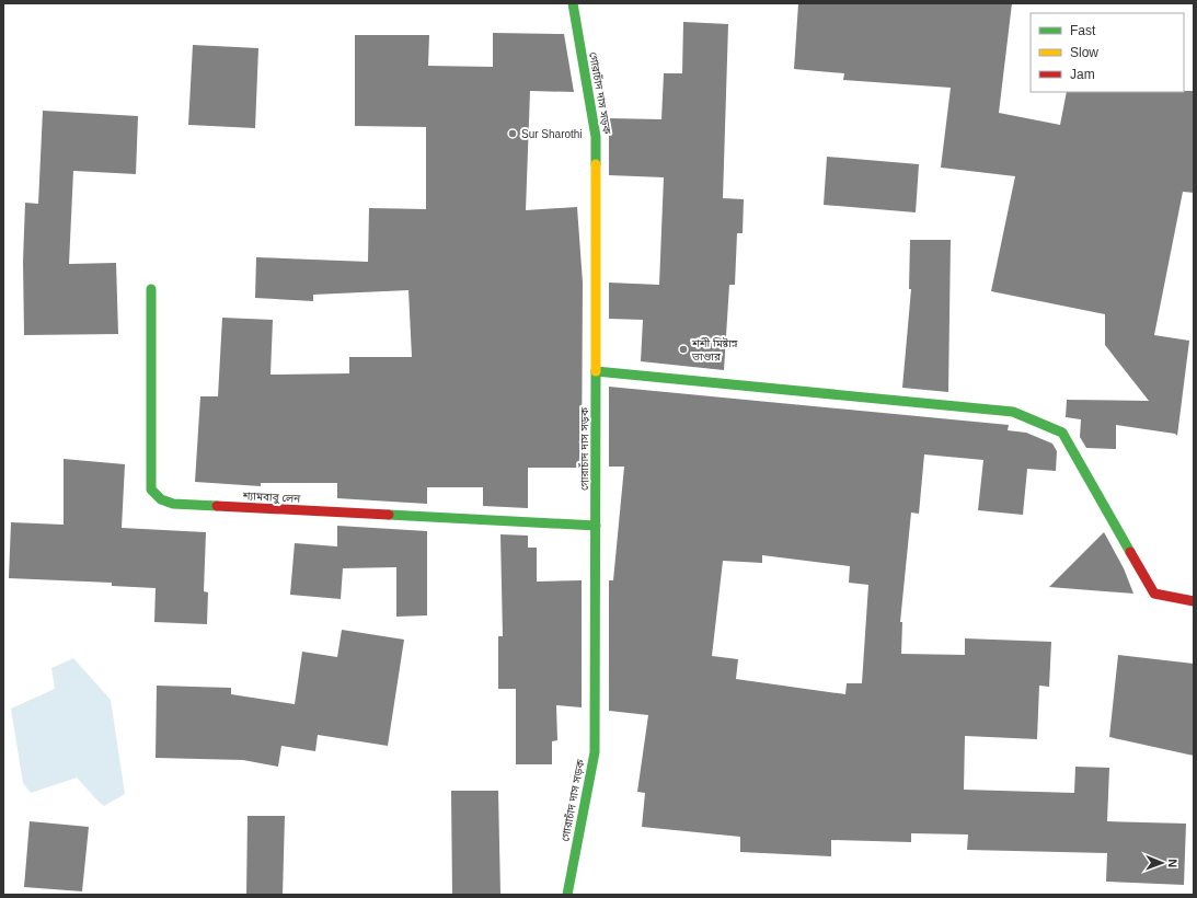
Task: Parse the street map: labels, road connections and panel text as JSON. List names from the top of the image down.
{
  "streets": {
    "street": ["গোরাচাঁদ দাস সড়ক", "শ্যামবাবু লেন"]
  },
  "crossings": [
    ["গোরাচাঁদ দাস সড়ক", "শ্যামবাবু লেন"]
  ],
  "places": ["Sur Sharothi", "শশী মিষ্টান্ন ভাণ্ডার"],
  "legend": ["Fast", "Slow", "Jam"],
  "north": "right"
}
